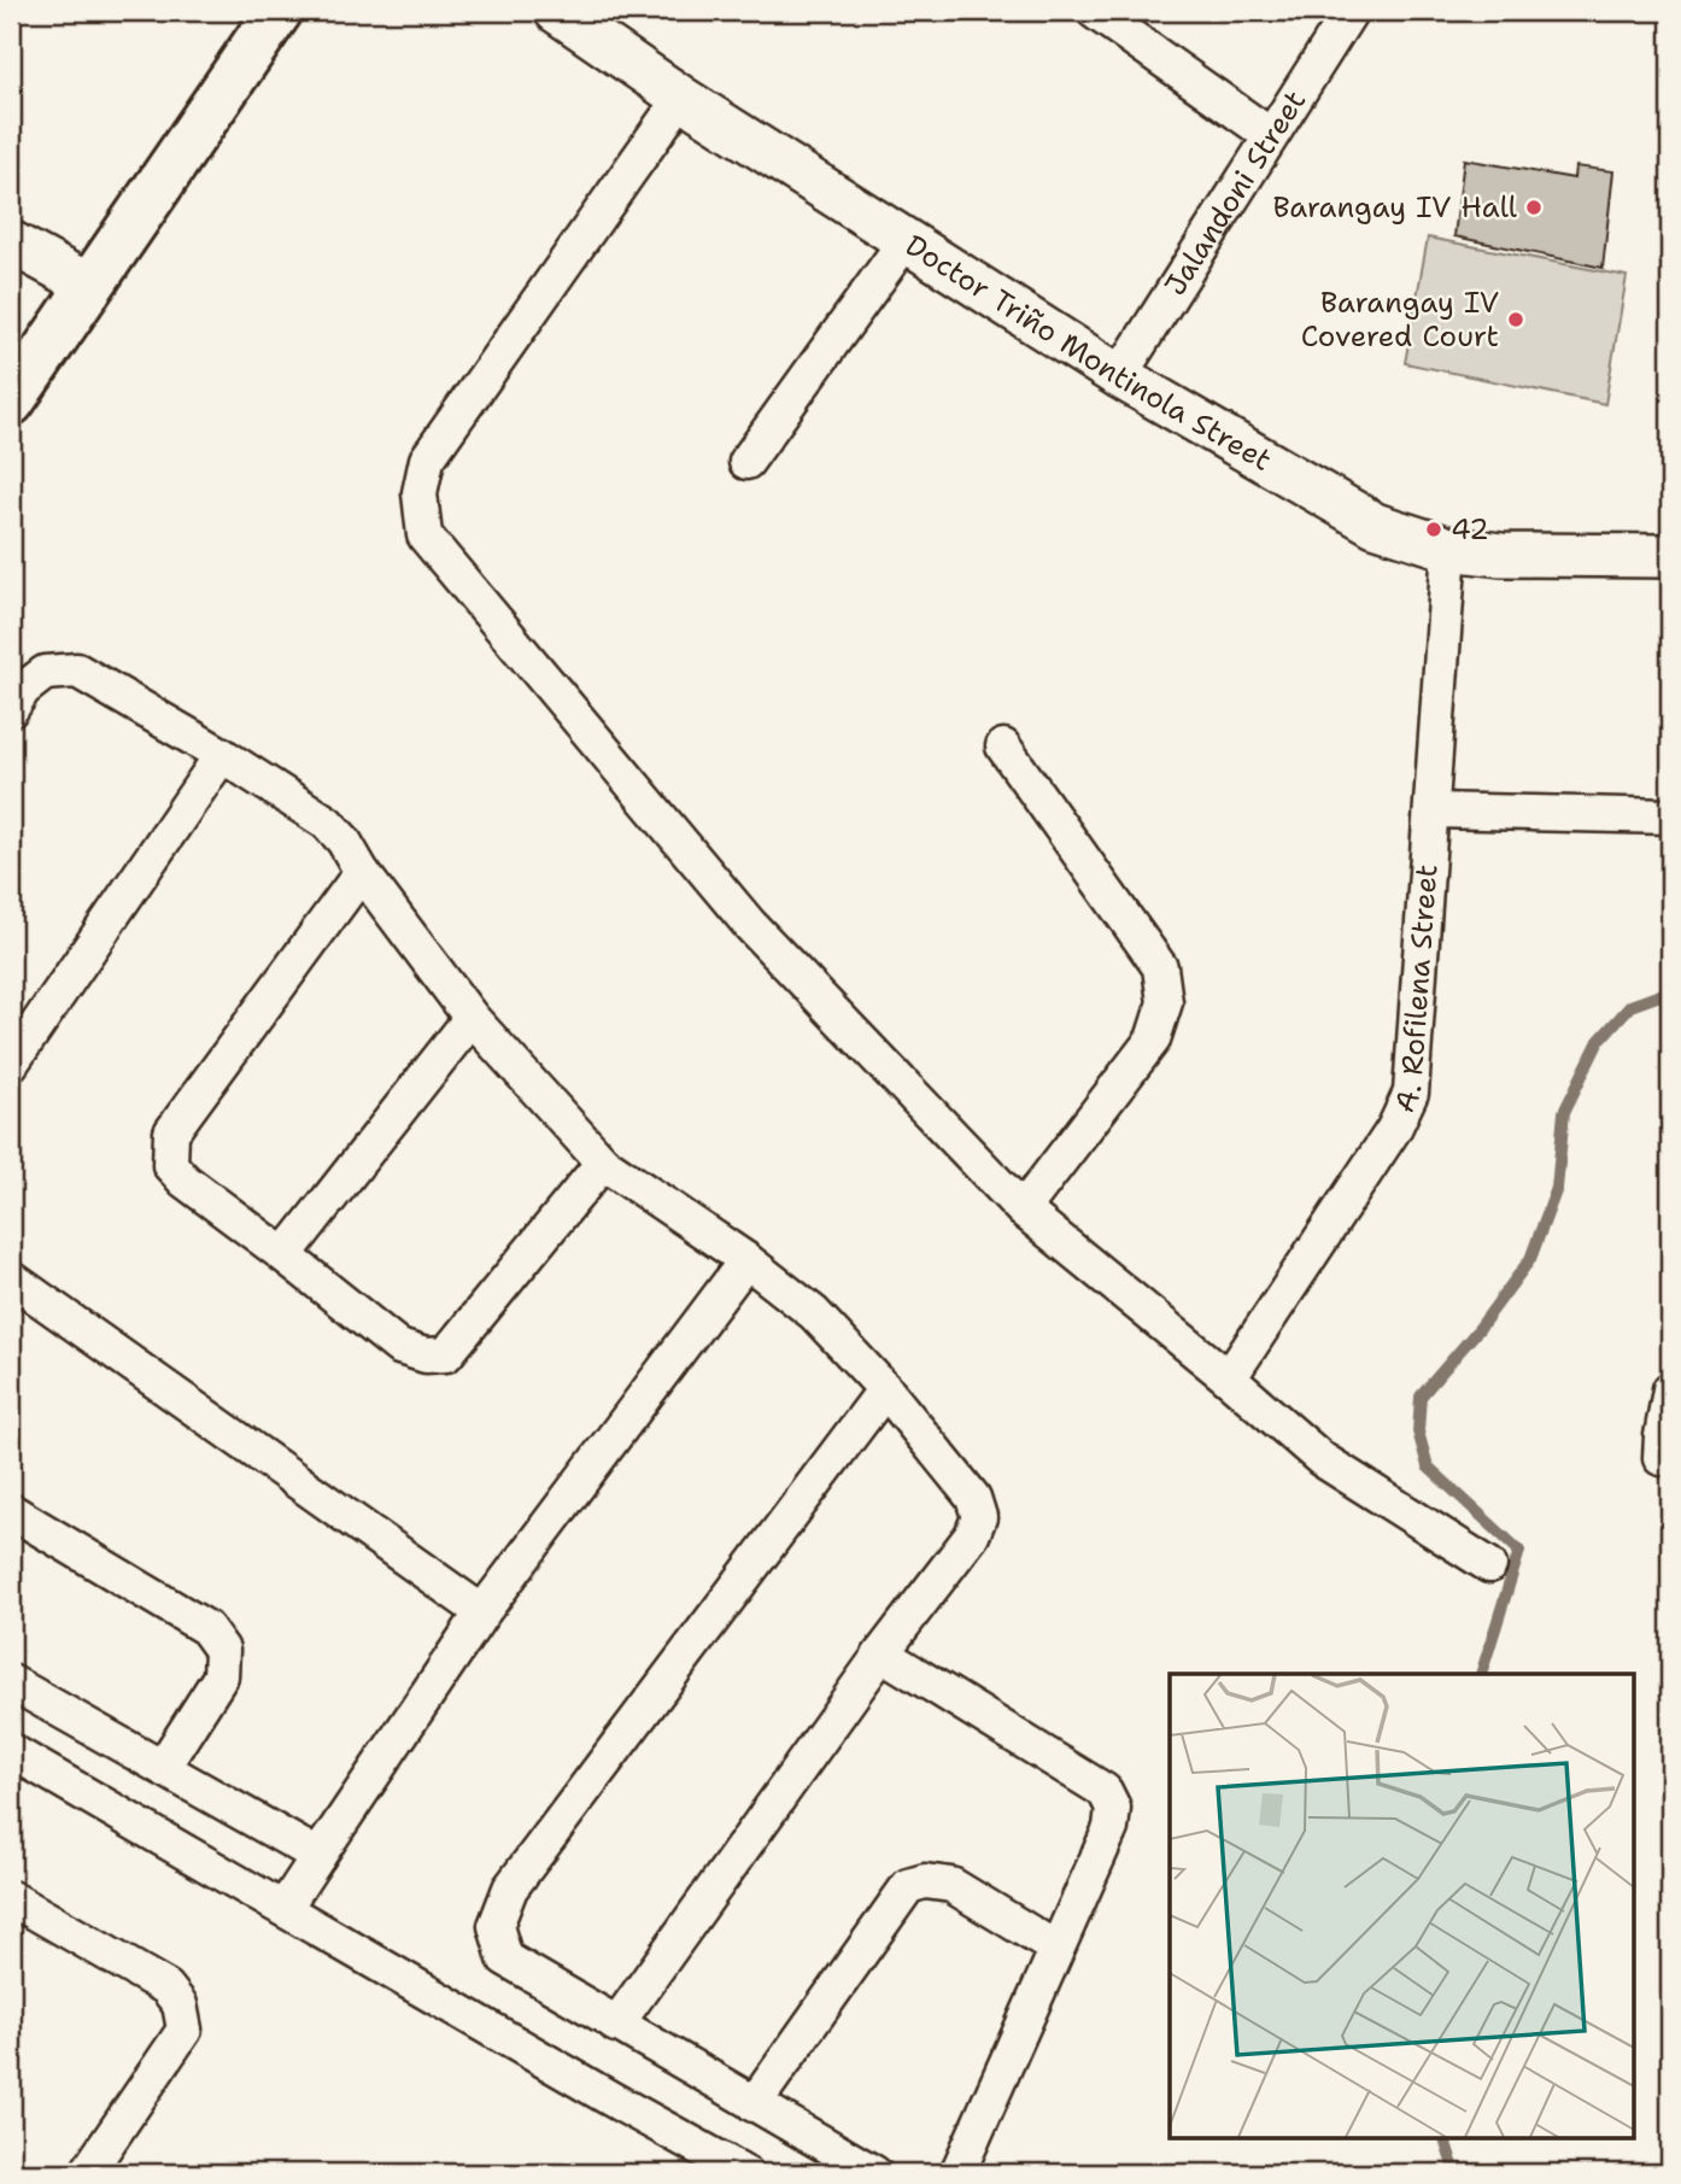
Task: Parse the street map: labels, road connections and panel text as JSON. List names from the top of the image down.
{
  "streets": {
    "street": ["Jalandoni Street", "Doctor Triño Montinola Street", "A. Rofilena Street"]
  },
  "crossings": [
    ["Jalandoni Street", "Doctor Triño Montinola Street"],
    ["Doctor Triño Montinola Street", "A. Rofilena Street"]
  ],
  "places": ["Barangay IV Hall", "Barangay IV Covered Court", "42"]
}
